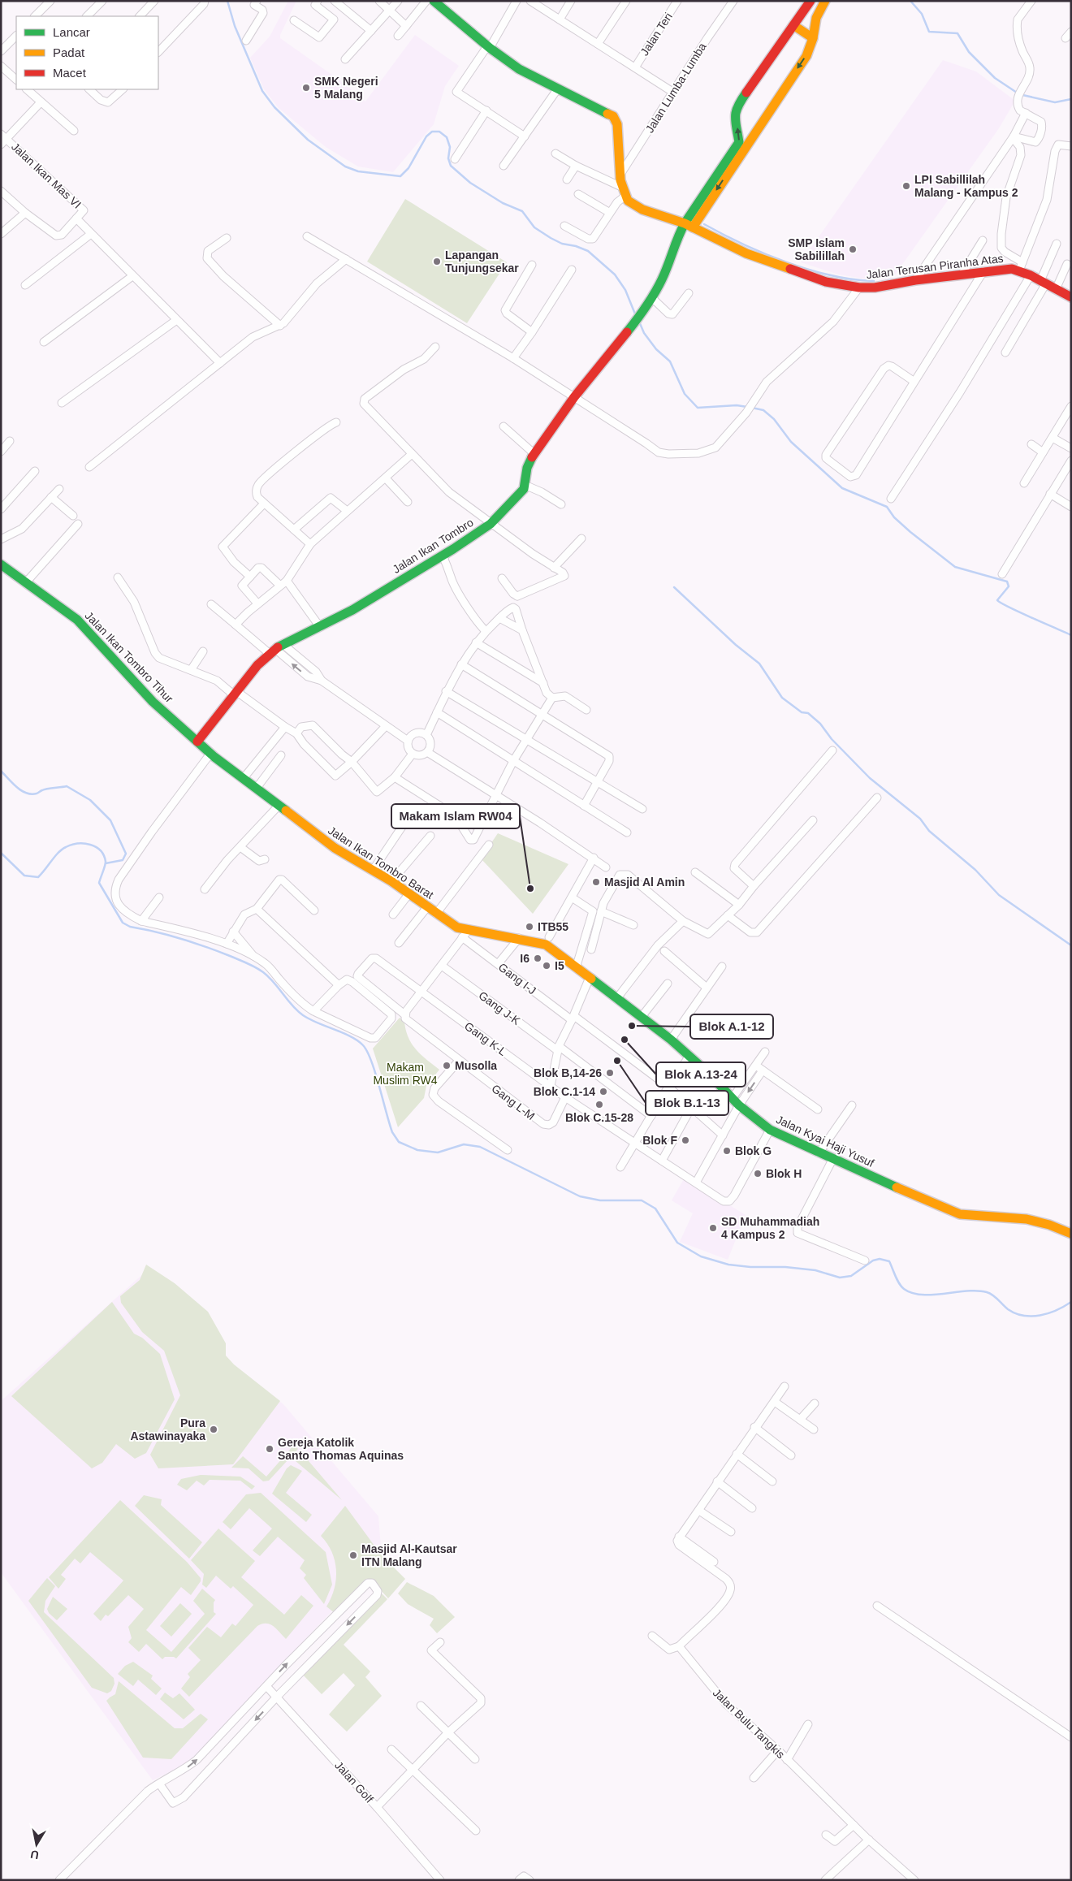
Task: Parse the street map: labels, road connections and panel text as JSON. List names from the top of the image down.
{
  "streets": {
    "street": [
      "Jalan Teri",
      "Jalan Lumba-Lumba",
      "Jalan Ikan Mas VI",
      "Jalan Terusan Piranha Atas",
      "Jalan Ikan Tombro",
      "Jalan Ikan Tombro Tihur",
      "Jalan Ikan Tombro Barat",
      "Gang I-J",
      "Gang J-K",
      "Gang K-L",
      "Gang L-M",
      "Jalan Kyai Haji Yusuf",
      "Jalan Bulu Tangkis",
      "Jalan Golf"
    ]
  },
  "crossings": [
    ["Jalan Terusan Piranha Atas", "Jalan Ikan Tombro"],
    ["Jalan Ikan Tombro", "Jalan Ikan Tombro Tihur"],
    ["Jalan Ikan Tombro", "Jalan Ikan Tombro Barat"],
    ["Jalan Ikan Tombro Tihur", "Jalan Ikan Tombro Barat"],
    ["Jalan Ikan Tombro Barat", "Gang I-J"],
    ["Jalan Ikan Tombro Barat", "Jalan Kyai Haji Yusuf"],
    ["Gang K-L", "Gang L-M"],
    ["Gang K-L", "Jalan Kyai Haji Yusuf"]
  ],
  "parks": ["Makam Muslim RW4"],
  "places": [
    "SMK Negeri 5 Malang",
    "LPI Sabillilah Malang - Kampus 2",
    "SMP Islam Sabilillah",
    "Lapangan Tunjungsekar",
    "Masjid Al Amin",
    "Makam Islam RW04",
    "ITB55",
    "I6",
    "I5",
    "Blok A.1-12",
    "Blok A.13-24",
    "Blok B.1-13",
    "Musolla",
    "Blok B,14-26",
    "Blok C.1-14",
    "Blok C.15-28",
    "Blok F",
    "Blok G",
    "Blok H",
    "SD Muhammadiah 4 Kampus 2",
    "Pura Astawinayaka",
    "Gereja Katolik Santo Thomas Aquinas",
    "Masjid Al-Kautsar ITN Malang"
  ],
  "legend": ["Lancar", "Padat", "Macet"],
  "north": "bottom"
}
